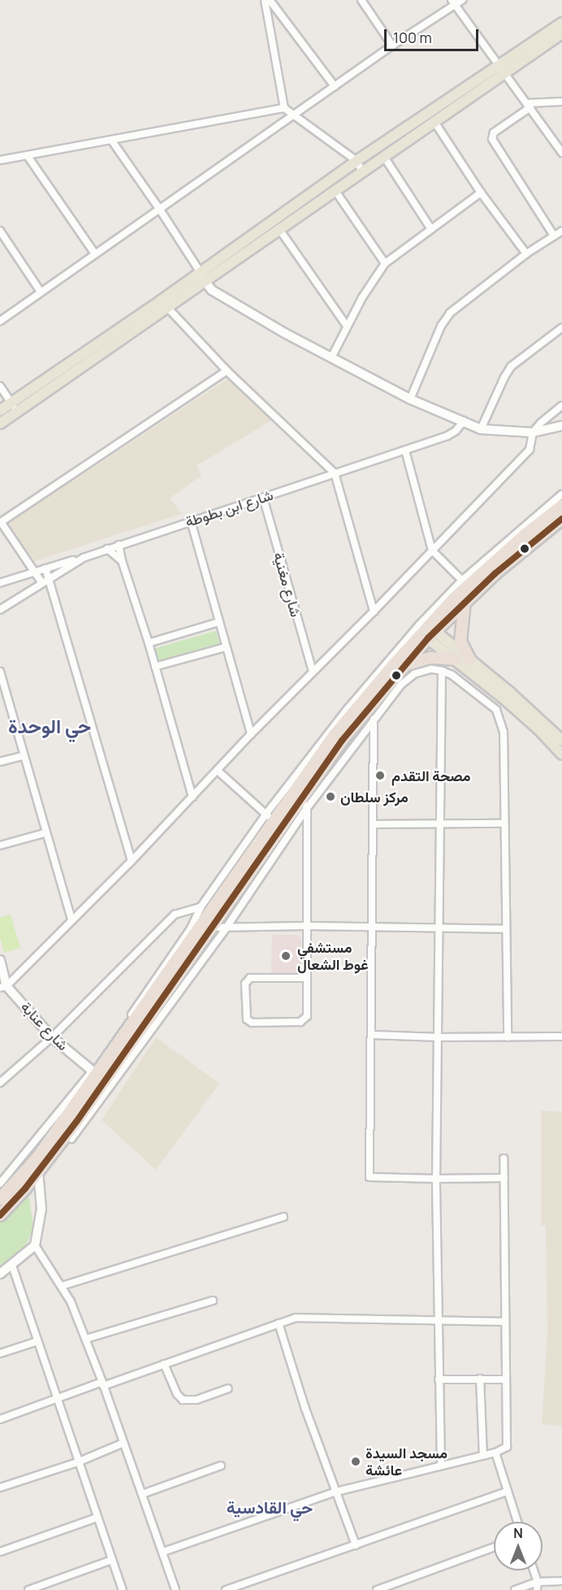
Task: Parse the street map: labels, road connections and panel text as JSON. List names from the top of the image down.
{
  "streets": {
    "main road": ["شارع عنابة"],
    "street": ["شارع ابن بطوطة", "شارع مغنية"]
  },
  "crossings": [
    ["شارع ابن بطوطة", "شارع مغنية"]
  ],
  "districts": ["حي الوحدة", "حي القادسية"],
  "places": [
    "مصحة التقدم",
    "مركز سلطان",
    "مستشفي غوط الشعال",
    "مسجد السيدة عائشة"
  ],
  "scale_bar": "100 m",
  "north": "top"
}
